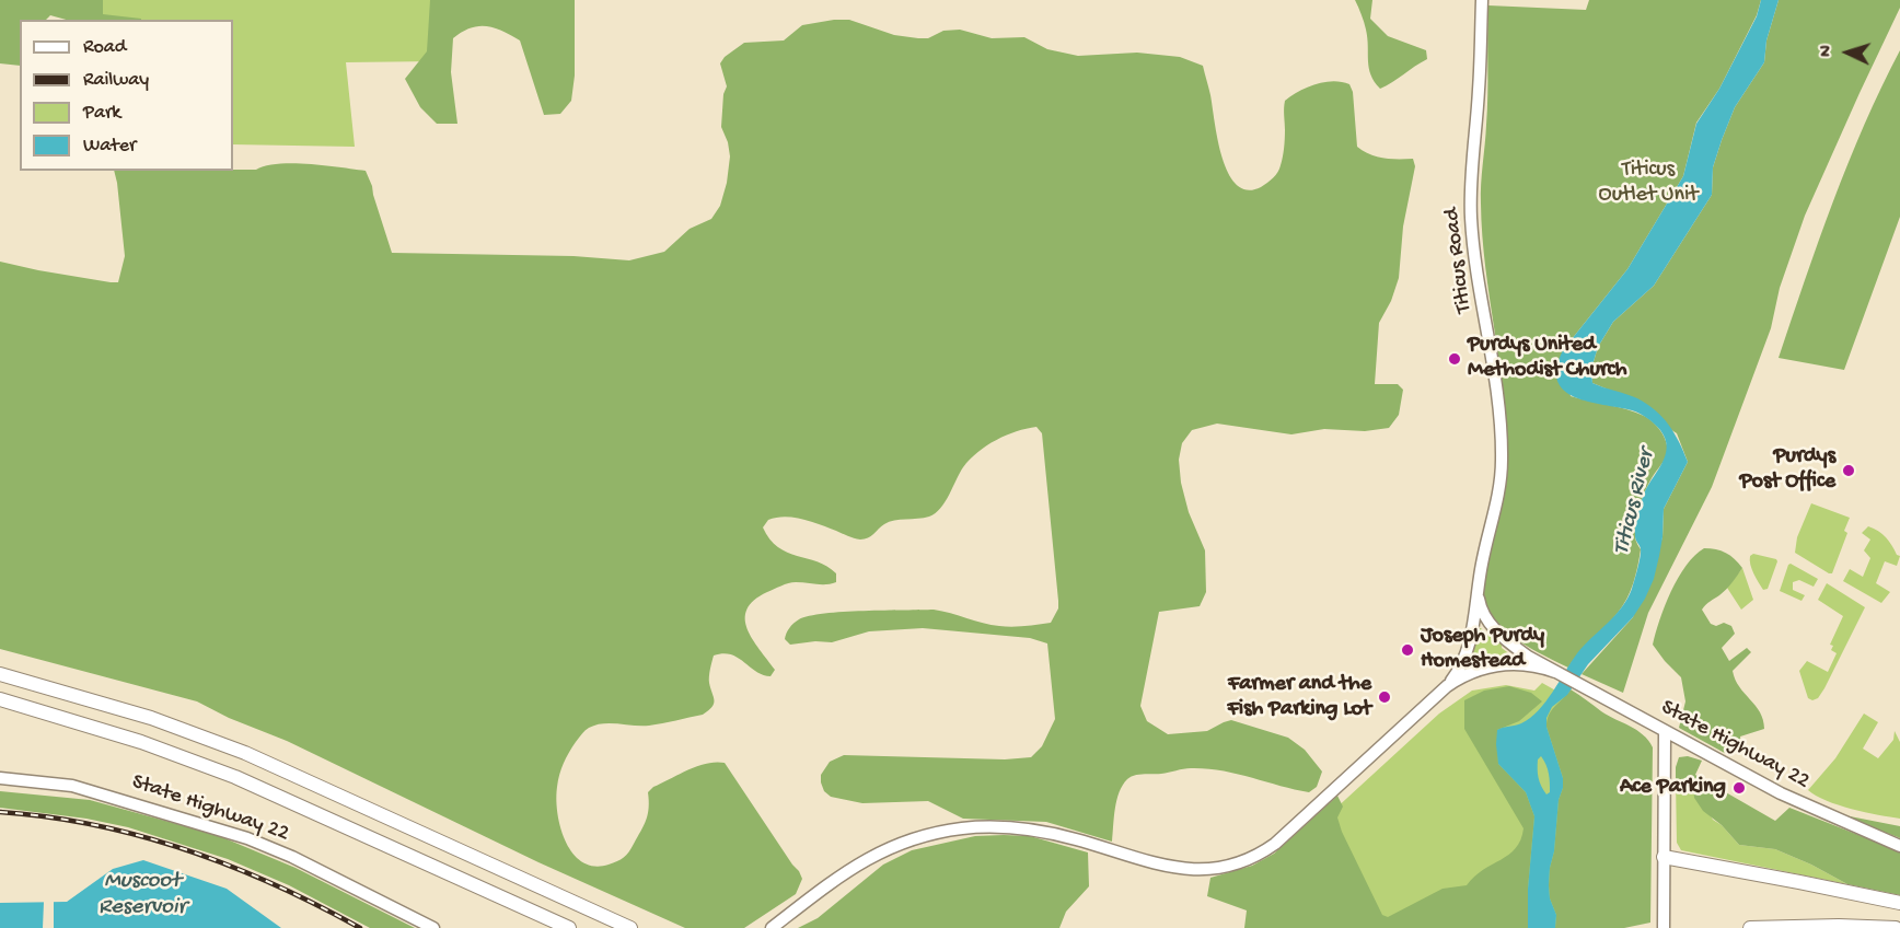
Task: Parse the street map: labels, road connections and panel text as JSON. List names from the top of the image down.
{
  "streets": {
    "main road": ["Titicus Road", "State Highway 22"]
  },
  "crossings": [
    ["Titicus Road", "State Highway 22"]
  ],
  "water": ["Titicus River", "Muscoot Reservoir"],
  "parks": ["Titicus Outlet Unit"],
  "places": [
    "Purdys United Methodist Church",
    "Purdys Post Office",
    "Joseph Purdy Homestead",
    "Farmer and the Fish Parking Lot",
    "Ace Parking"
  ],
  "legend": [
    "Road",
    "Railway",
    "Park",
    "Water"
  ],
  "north": "left"
}
